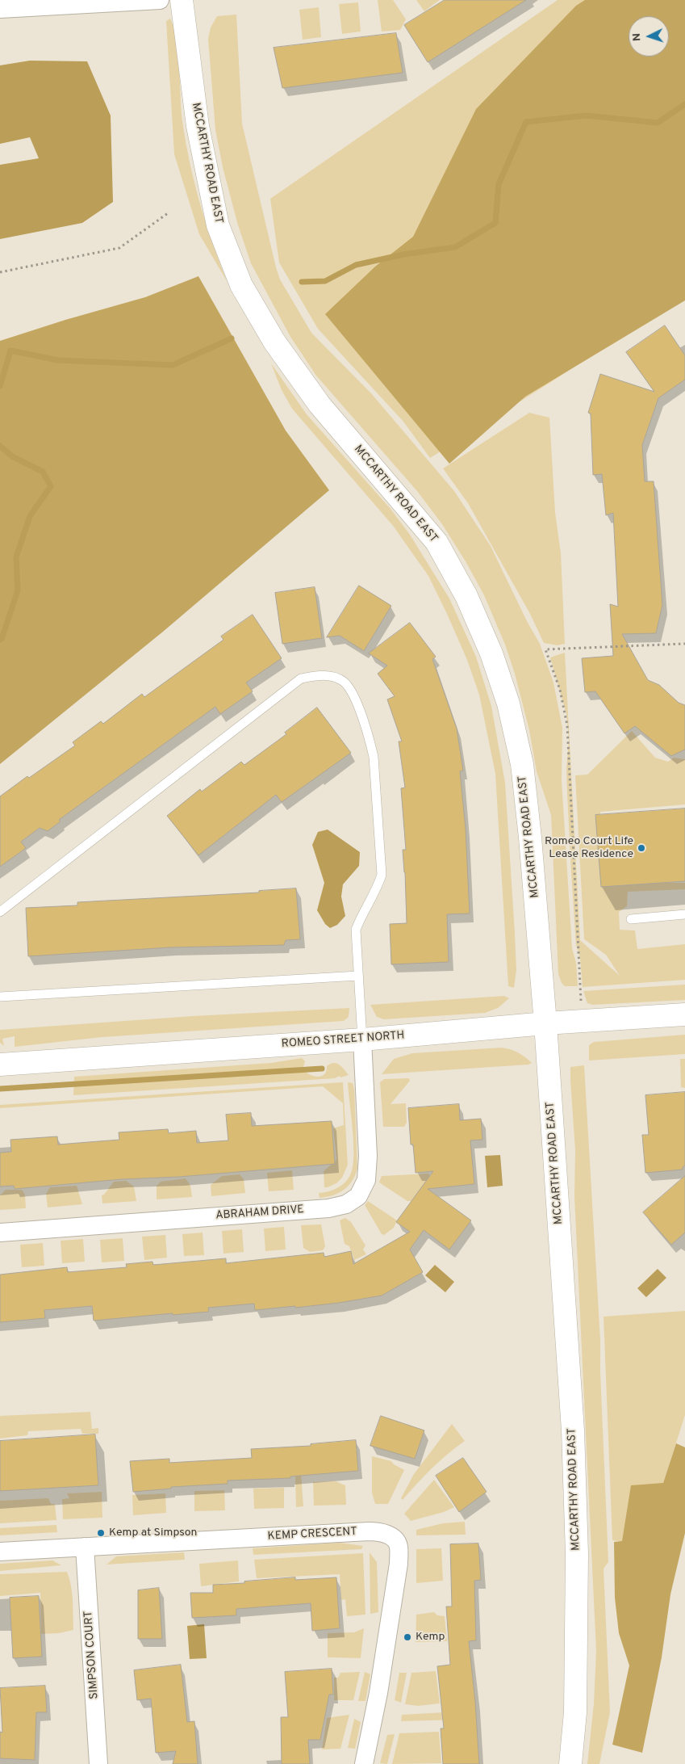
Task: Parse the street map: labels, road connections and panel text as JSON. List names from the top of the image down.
{
  "streets": {
    "street": [
      "MCCARTHY ROAD EAST",
      "ROMEO STREET NORTH",
      "ABRAHAM DRIVE",
      "KEMP CRESCENT",
      "SIMPSON COURT"
    ]
  },
  "crossings": [
    ["MCCARTHY ROAD EAST", "ROMEO STREET NORTH"],
    ["ROMEO STREET NORTH", "ABRAHAM DRIVE"],
    ["KEMP CRESCENT", "SIMPSON COURT"]
  ],
  "places": ["Romeo Court Life Lease Residence", "Kemp at Simpson", "Kemp"],
  "north": "left"
}
